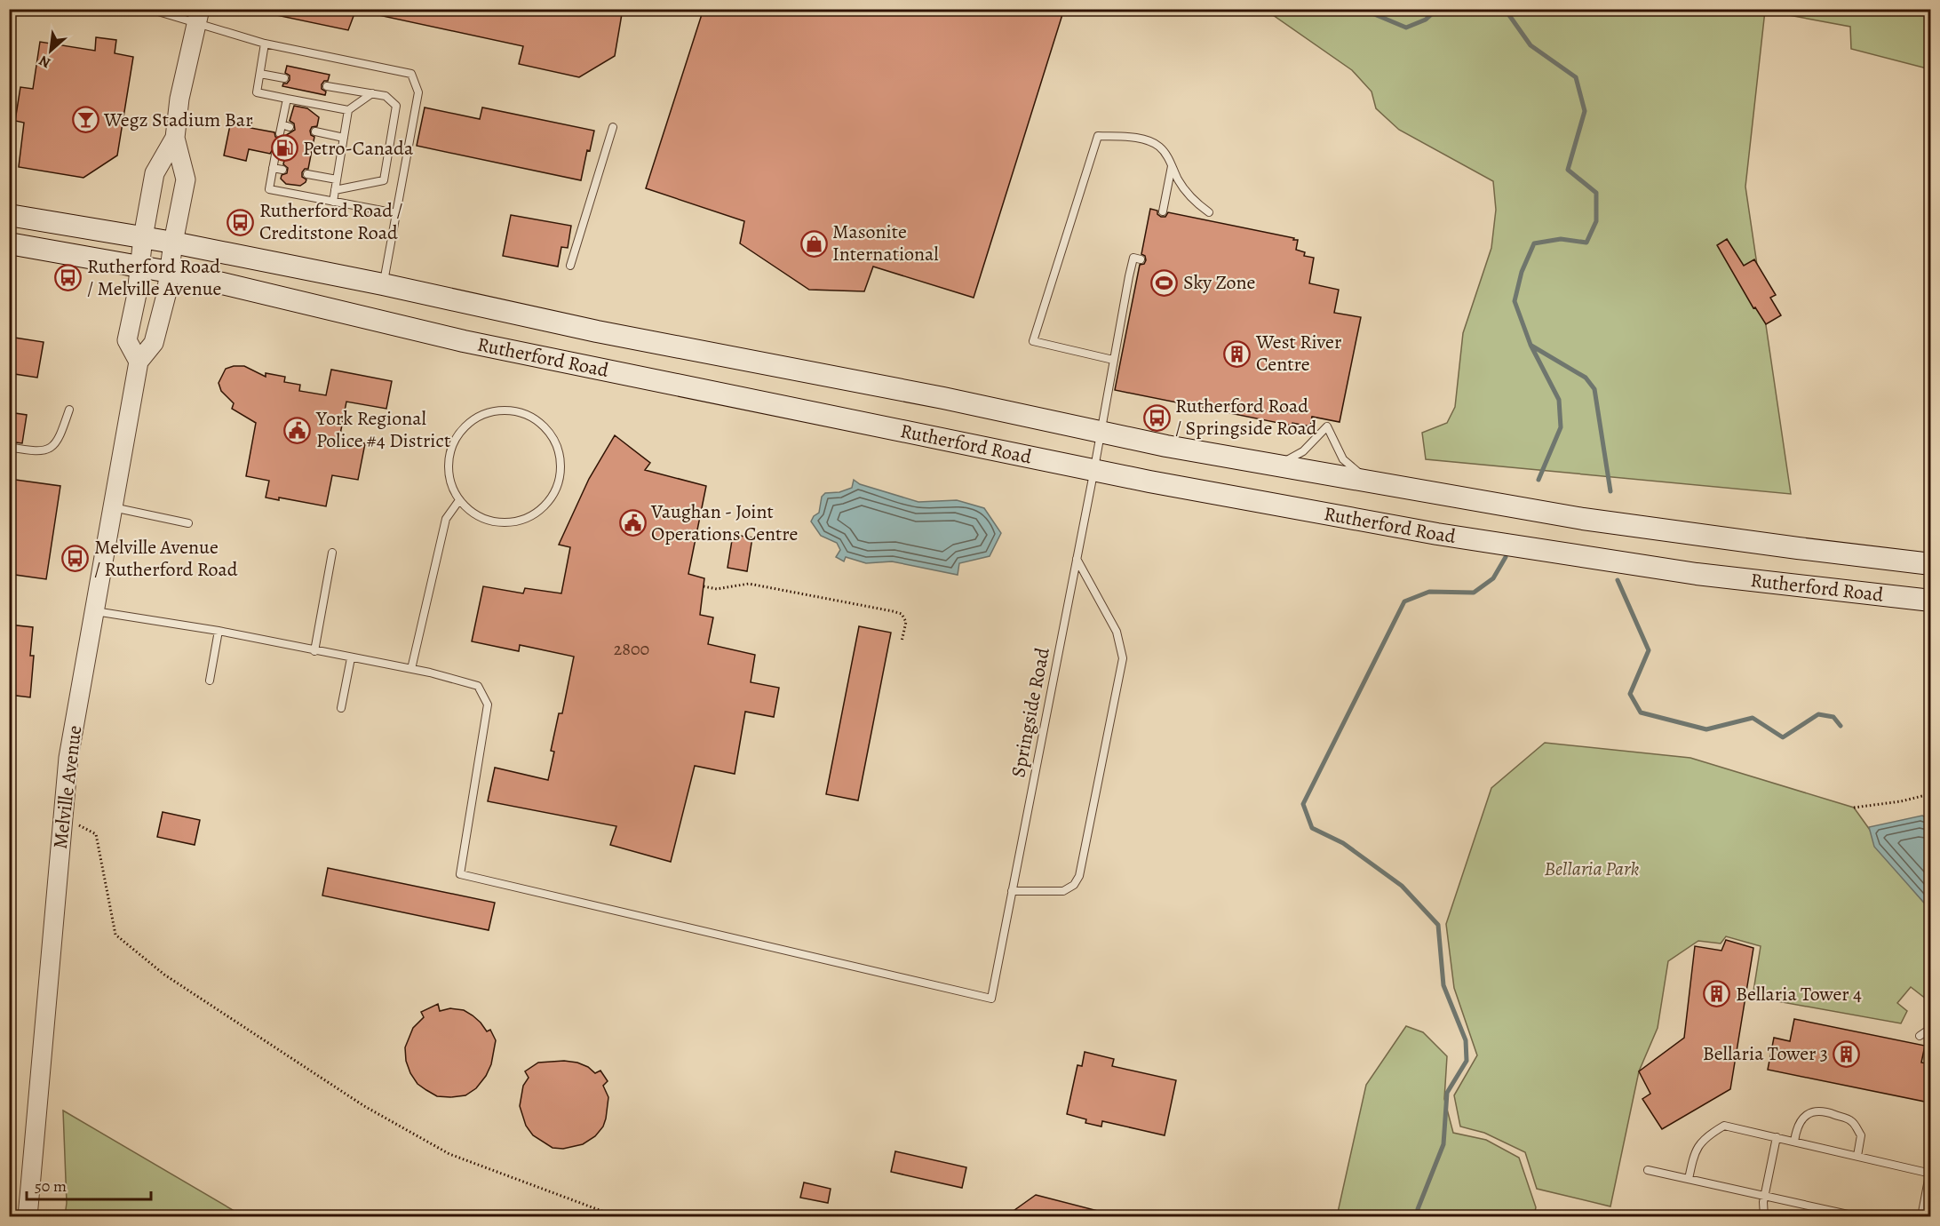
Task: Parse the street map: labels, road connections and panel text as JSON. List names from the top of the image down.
{
  "streets": {
    "main road": ["Rutherford Road"],
    "street": ["Melville Avenue"],
    "lane": ["Springside Road"]
  },
  "crossings": [
    ["Rutherford Road", "Springside Road"],
    ["Rutherford Road", "Melville Avenue"]
  ],
  "parks": ["Bellaria Park"],
  "places": {
    "bar": ["Wegz Stadium Bar"],
    "fuel station": ["Petro-Canada"],
    "bus stop": [
      "Rutherford Road / Creditstone Road",
      "Rutherford Road / Melville Avenue",
      "Rutherford Road / Springside Road",
      "Melville Avenue / Rutherford Road"
    ],
    "shop": ["Masonite International"],
    "sports": ["Sky Zone"],
    "building": ["West River Centre", "Bellaria Tower 4", "Bellaria Tower 3"],
    "public building": ["York Regional Police #4 District", "Vaughan - Joint Operations Centre"]
  },
  "house_numbers": ["2800"],
  "scale_bar": "50 m",
  "north": "bottom left"
}
